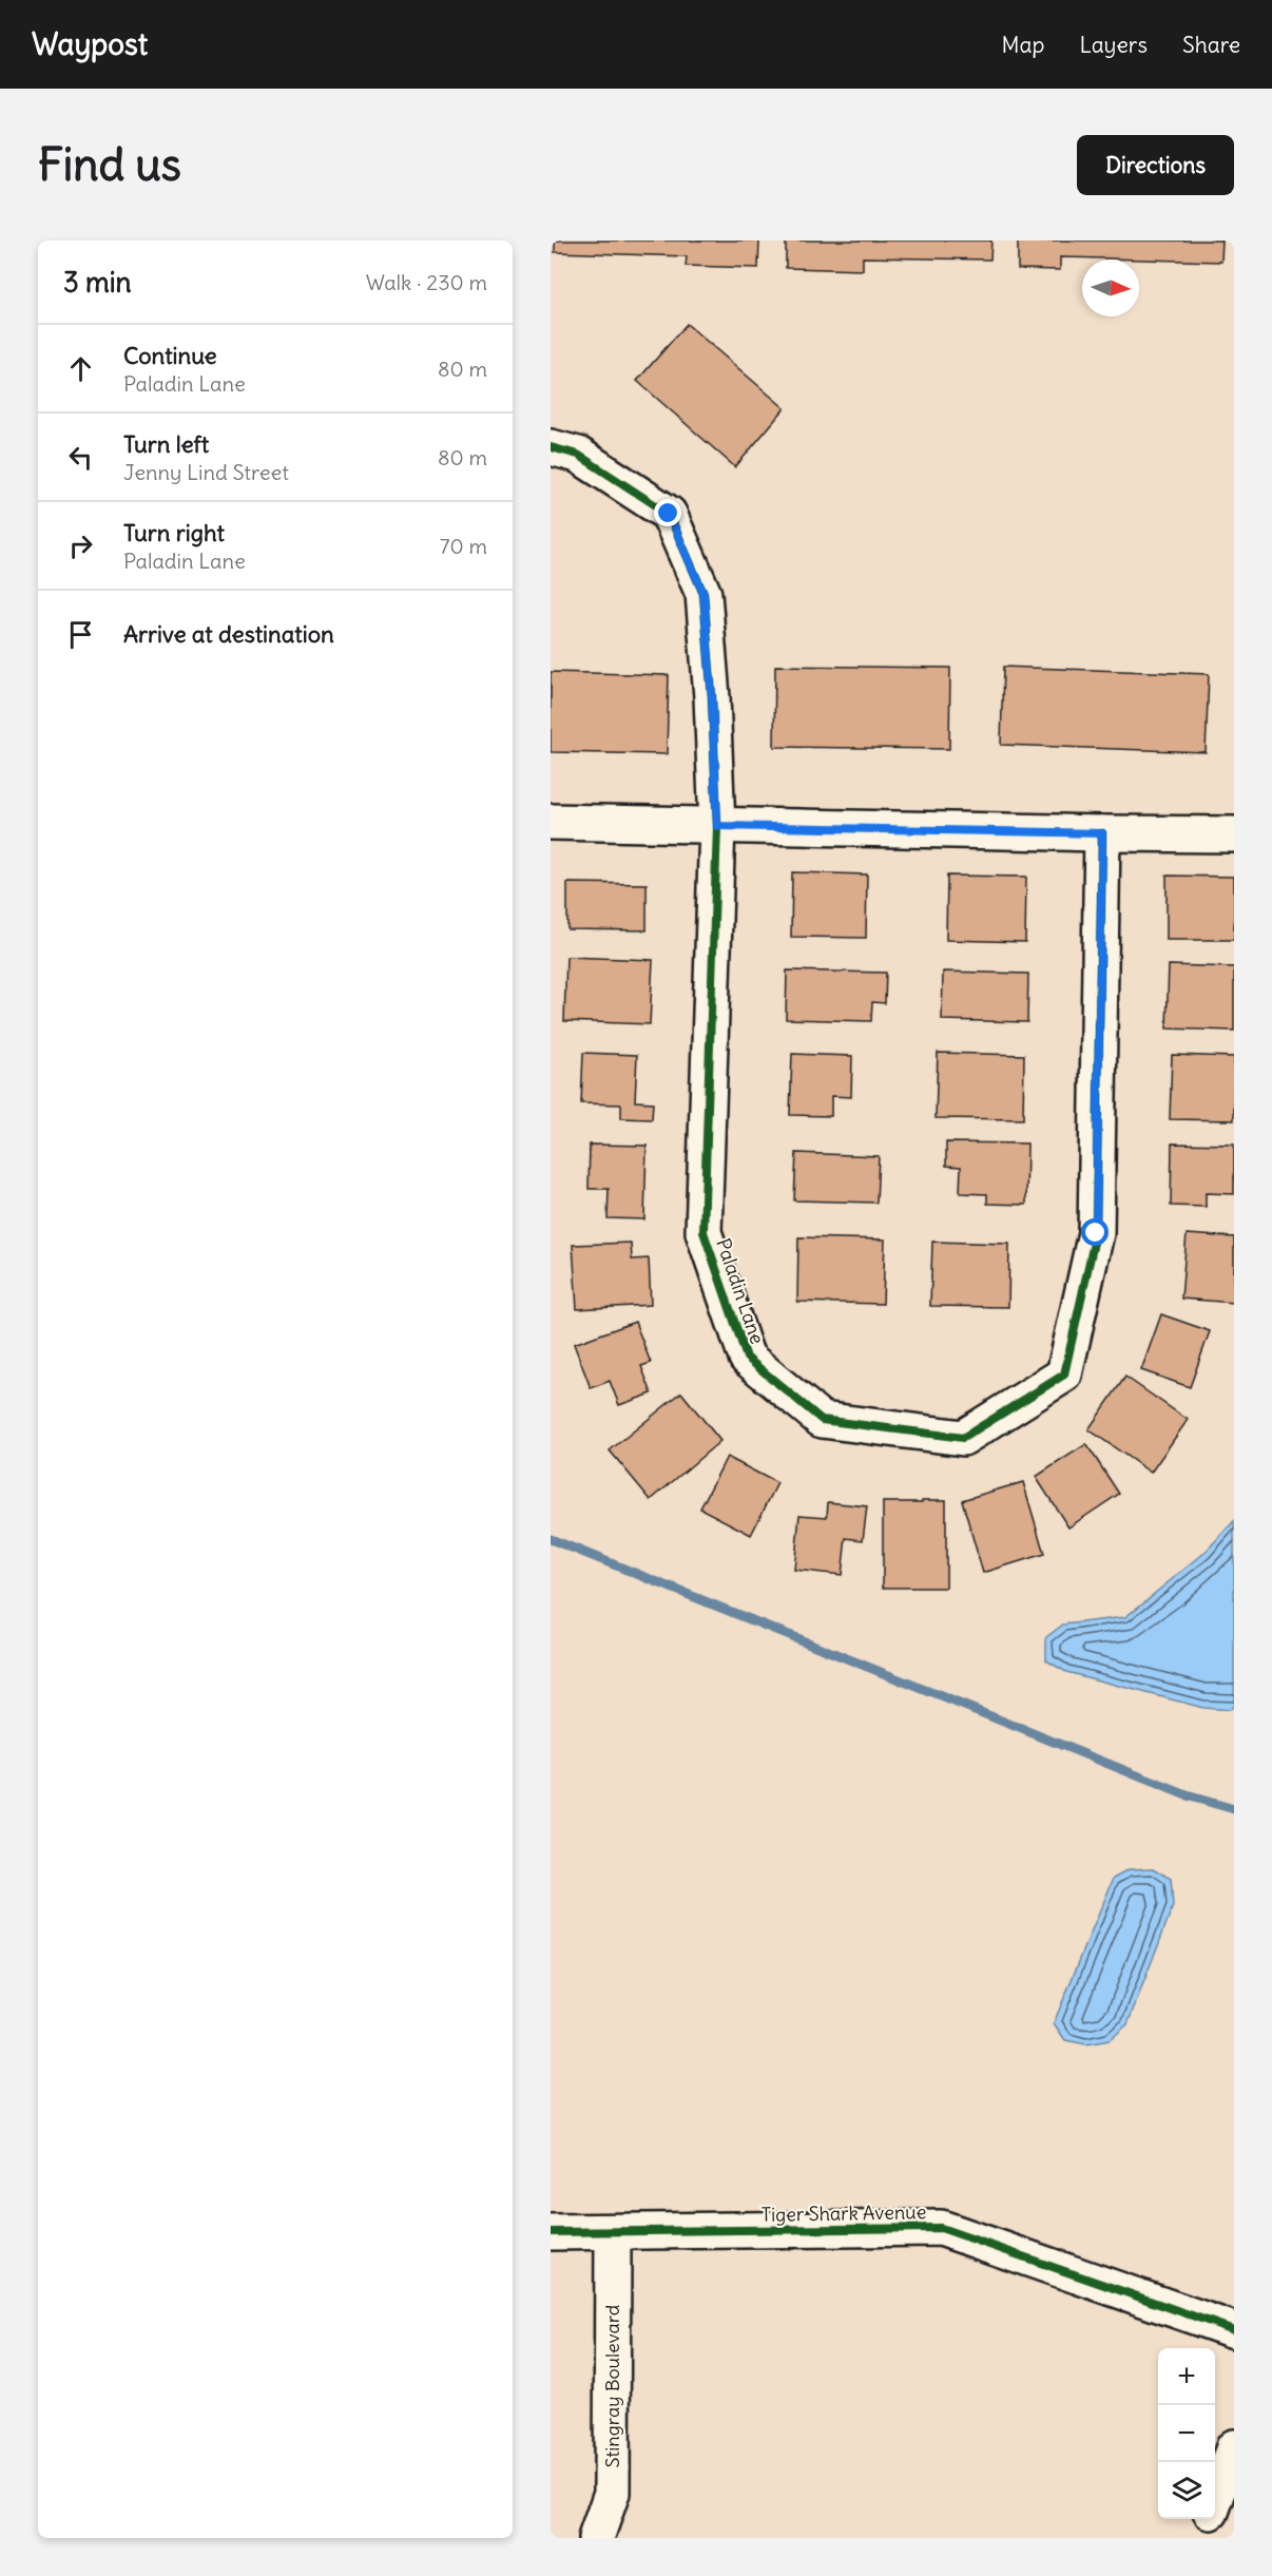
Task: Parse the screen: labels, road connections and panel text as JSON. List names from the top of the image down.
{
  "streets": {
    "street": ["Paladin Lane", "Tiger Shark Avenue", "Stingray Boulevard"]
  },
  "crossings": [
    ["Tiger Shark Avenue", "Stingray Boulevard"]
  ],
  "north": "right",
  "page": {
    "header": "Waypost",
    "nav": ["Map", "Layers", "Share"],
    "buttons": "Directions",
    "title": "Find us",
    "heading": ["3 min", "Walk · 230 m"],
    "list": [
      ["Continue", "Paladin Lane", "80 m"],
      ["Turn left", "Jenny Lind Street", "80 m"],
      ["Turn right", "Paladin Lane", "70 m"],
      "Arrive at destination"
    ],
    "map_buttons": ["+", "−"]
  }
}
